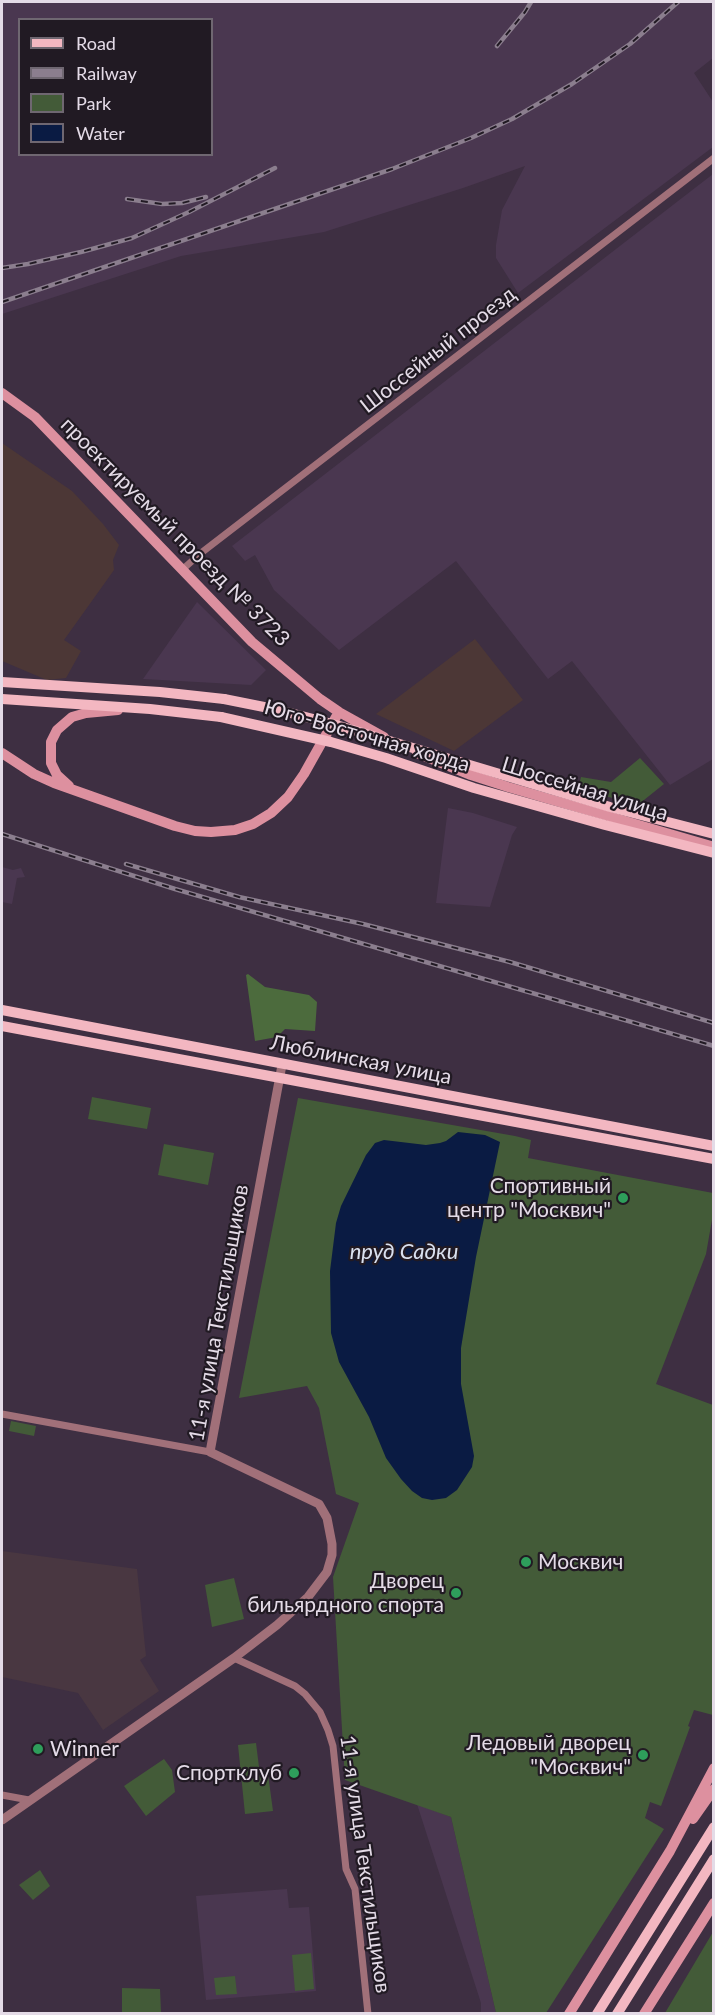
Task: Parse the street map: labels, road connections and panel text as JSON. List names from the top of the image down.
{
  "streets": {
    "main road": [
      "проектируемый проезд № 3723",
      "Юго-Восточная хорда",
      "Шоссейная улица",
      "Люблинская улица"
    ],
    "street": ["Шоссейный проезд", "11-я улица Текстильщиков"]
  },
  "crossings": [
    ["Шоссейный проезд", "проектируемый проезд № 3723"],
    ["проектируемый проезд № 3723", "Шоссейная улица"],
    ["Люблинская улица", "11-я улица Текстильщиков"]
  ],
  "water": ["пруд Садки"],
  "places": [
    "Спортивный центр \"Москвич\"",
    "Москвич",
    "Дворец бильярдного спорта",
    "Winner",
    "Ледовый дворец \"Москвич\"",
    "Спортклуб"
  ],
  "legend": [
    "Road",
    "Railway",
    "Park",
    "Water"
  ]
}
